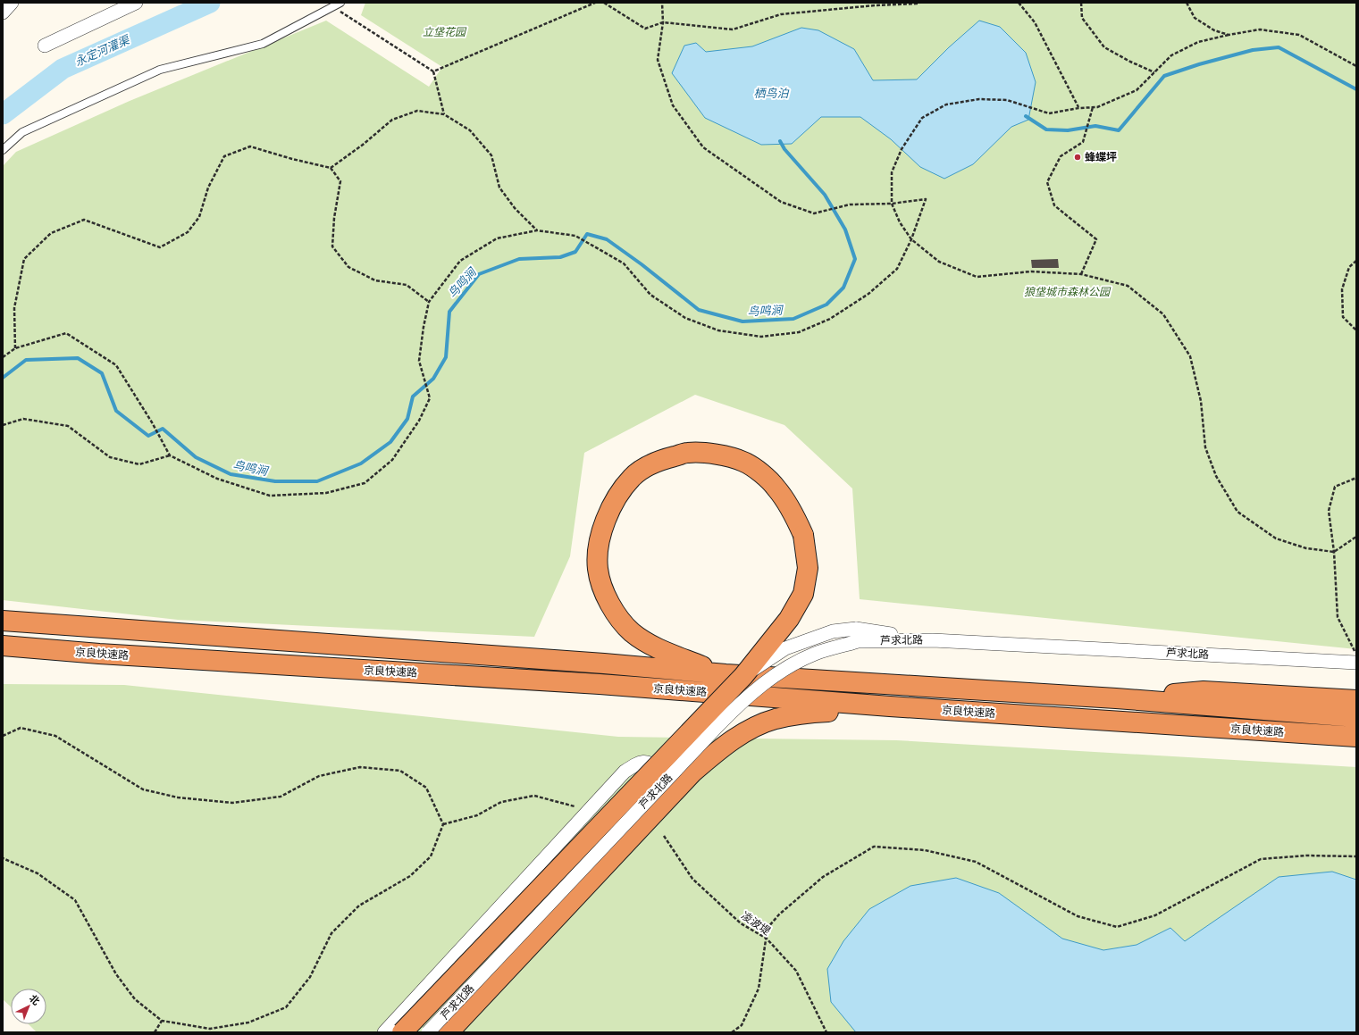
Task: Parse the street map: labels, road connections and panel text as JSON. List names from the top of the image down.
{
  "streets": {
    "highway": ["京良快速路"],
    "street": ["芦求北路"],
    "path": ["凌波堤"]
  },
  "crossings": [
    ["芦求北路", "京良快速路"]
  ],
  "water": ["永定河灌渠", "栖鸟泊", "鸟鸣涧"],
  "parks": ["立垡花园", "狼垡城市森林公园"],
  "places": ["蜂蝶坪"],
  "north": "top right"
}
